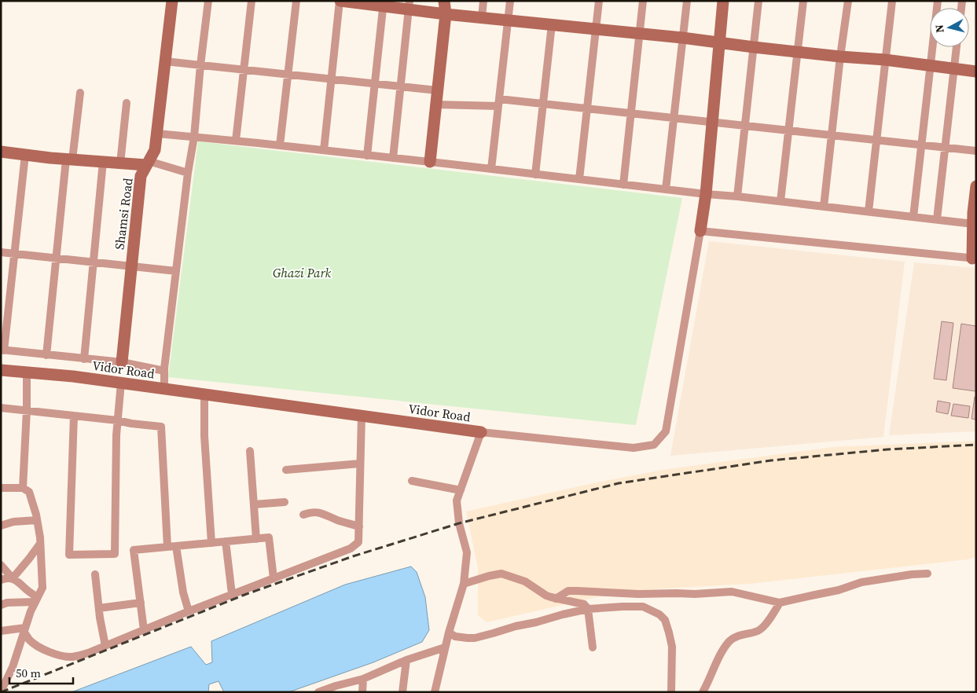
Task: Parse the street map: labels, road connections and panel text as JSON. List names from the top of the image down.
{
  "streets": {
    "street": ["Shamsi Road", "Vidor Road"]
  },
  "parks": ["Ghazi Park"],
  "scale_bar": "50 m",
  "north": "left"
}
